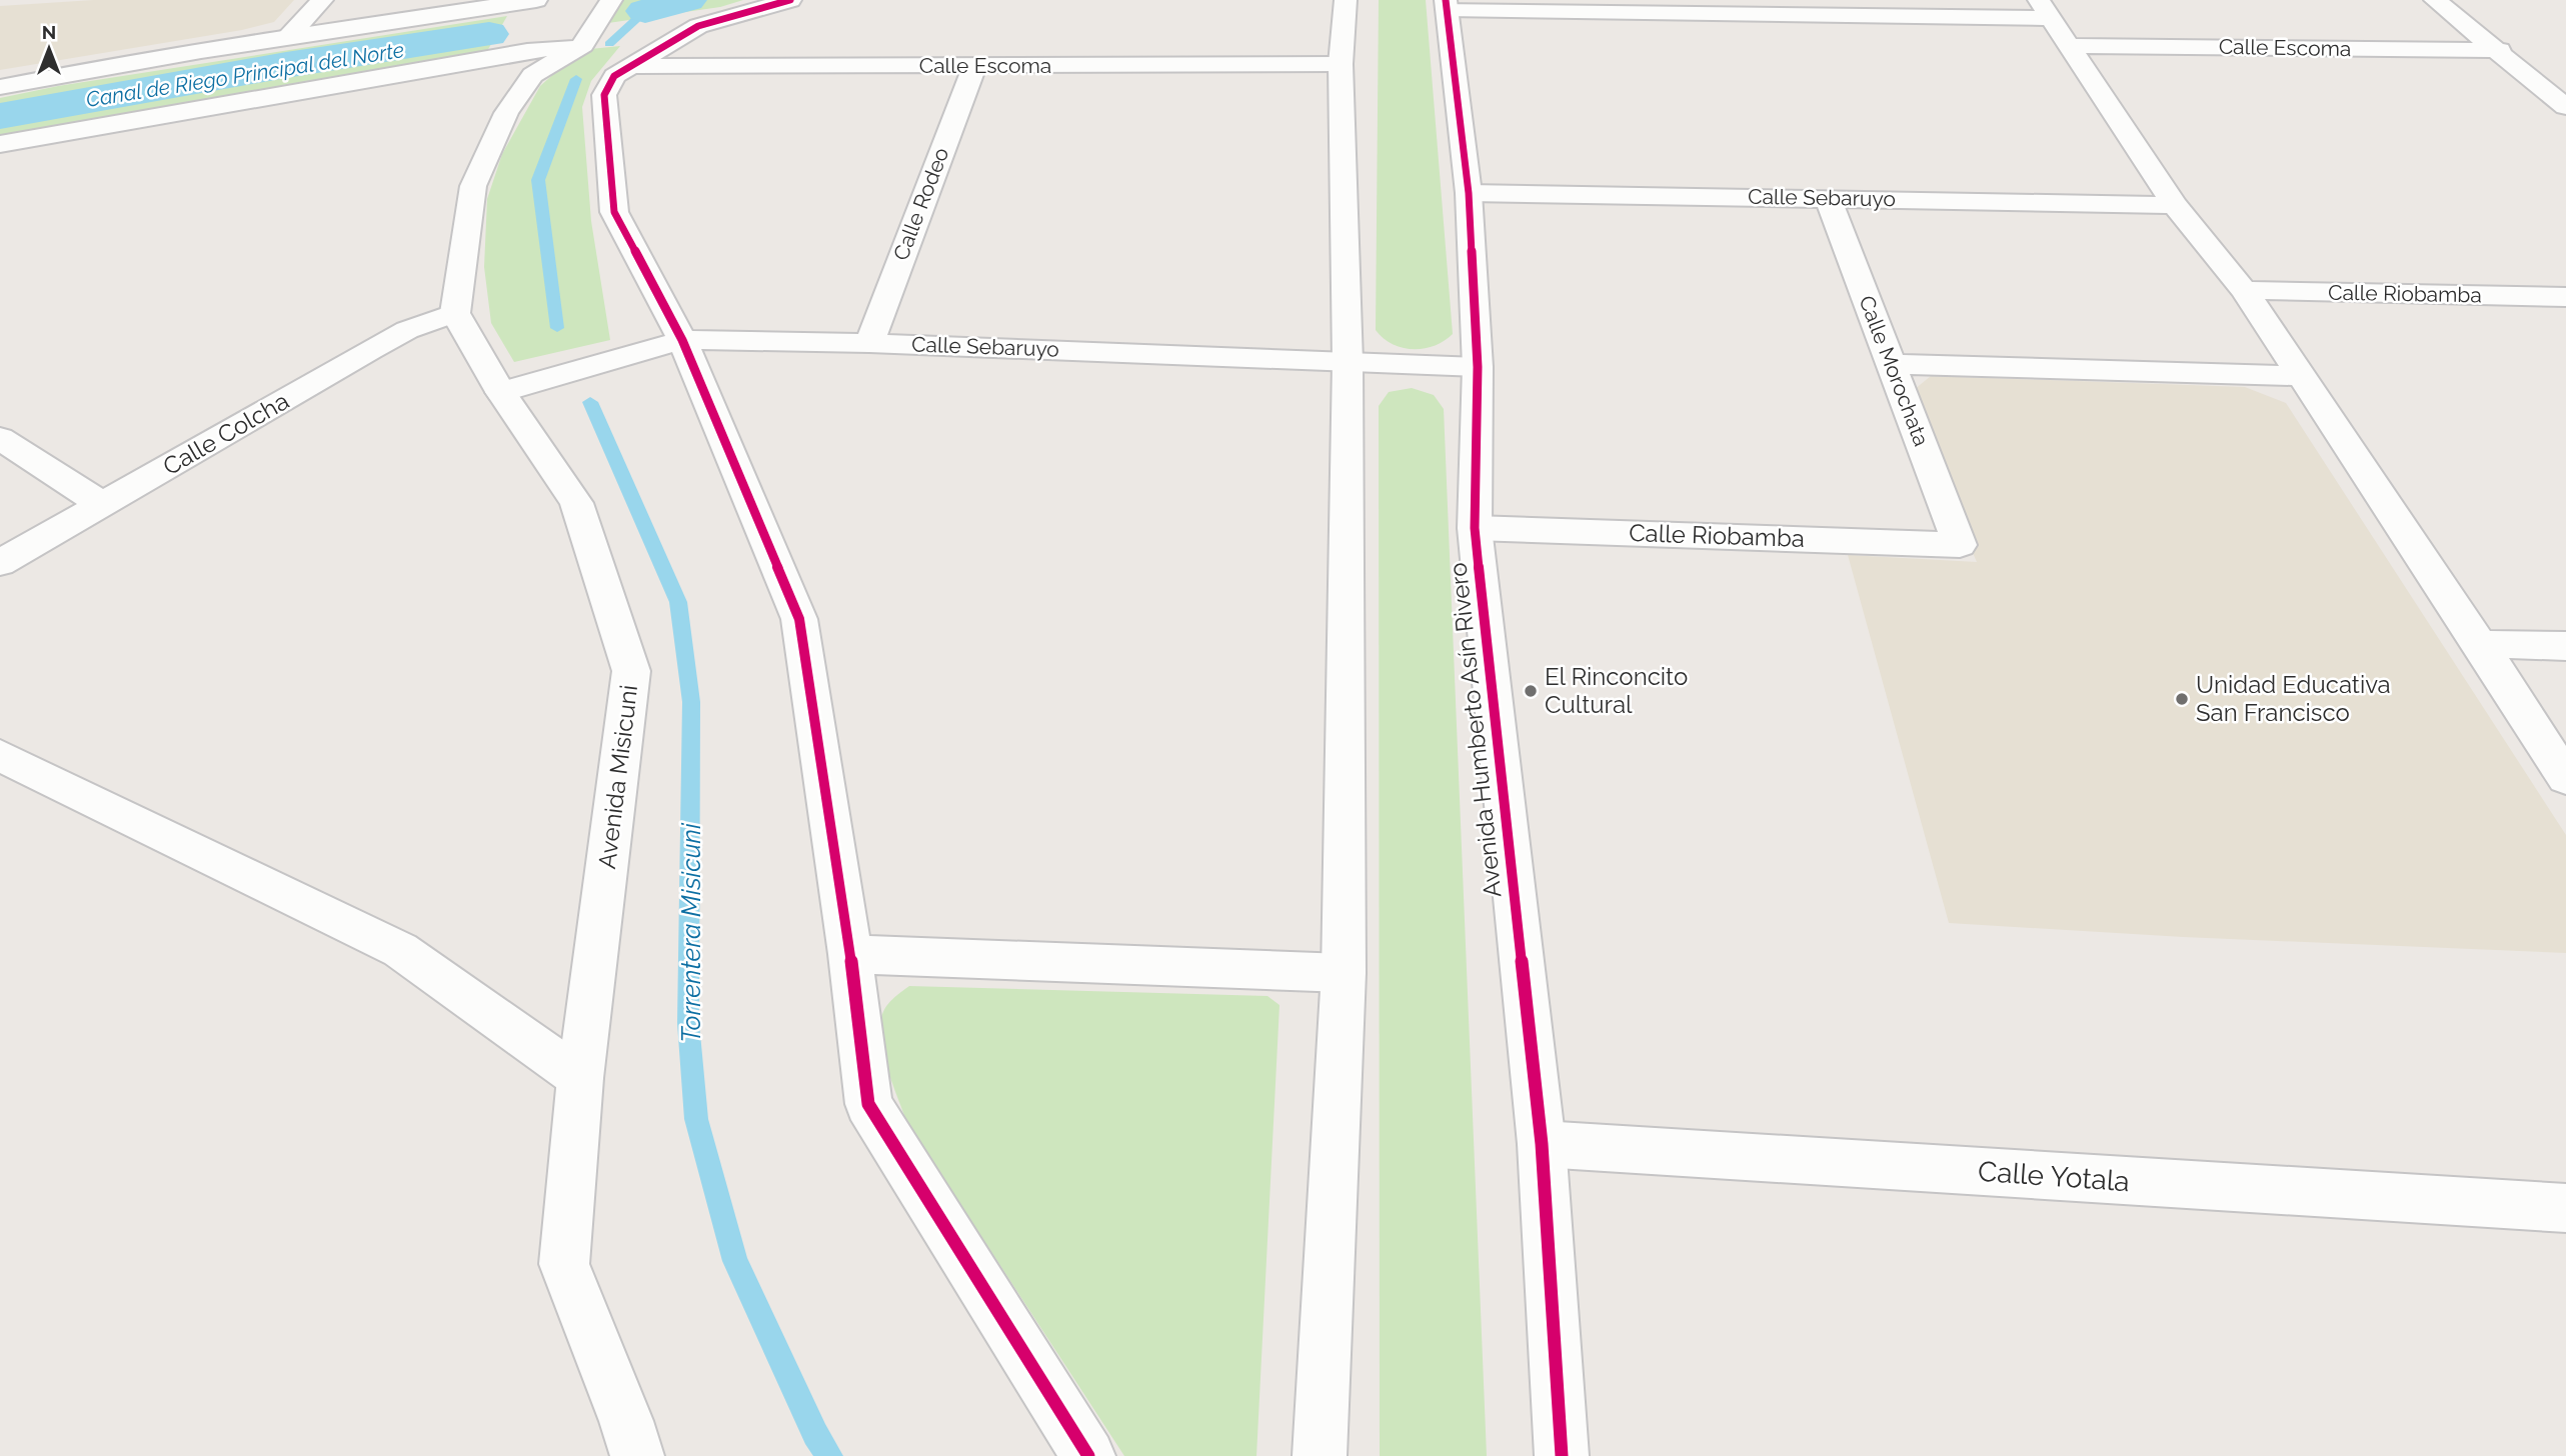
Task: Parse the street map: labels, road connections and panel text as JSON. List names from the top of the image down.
{
  "streets": {
    "street": [
      "Calle Escoma",
      "Calle Sebaruyo",
      "Calle Rodeo",
      "Calle Riobamba",
      "Calle Morochata",
      "Calle Colcha",
      "Avenida Humberto Asín Rivero",
      "Avenida Misicuni",
      "Calle Yotala"
    ]
  },
  "crossings": [
    ["Calle Escoma", "Calle Rodeo"],
    ["Calle Sebaruyo", "Calle Rodeo"],
    ["Calle Sebaruyo", "Calle Morochata"],
    ["Calle Sebaruyo", "Avenida Humberto Asín Rivero"],
    ["Calle Sebaruyo", "Avenida Misicuni"],
    ["Calle Riobamba", "Calle Morochata"],
    ["Calle Riobamba", "Avenida Humberto Asín Rivero"],
    ["Calle Colcha", "Avenida Misicuni"],
    ["Avenida Humberto Asín Rivero", "Calle Yotala"]
  ],
  "water": ["Canal de Riego Principal del Norte", "Torrentera Misicuni"],
  "places": ["El Rinconcito Cultural", "Unidad Educativa San Francisco"],
  "north": "top"
}
